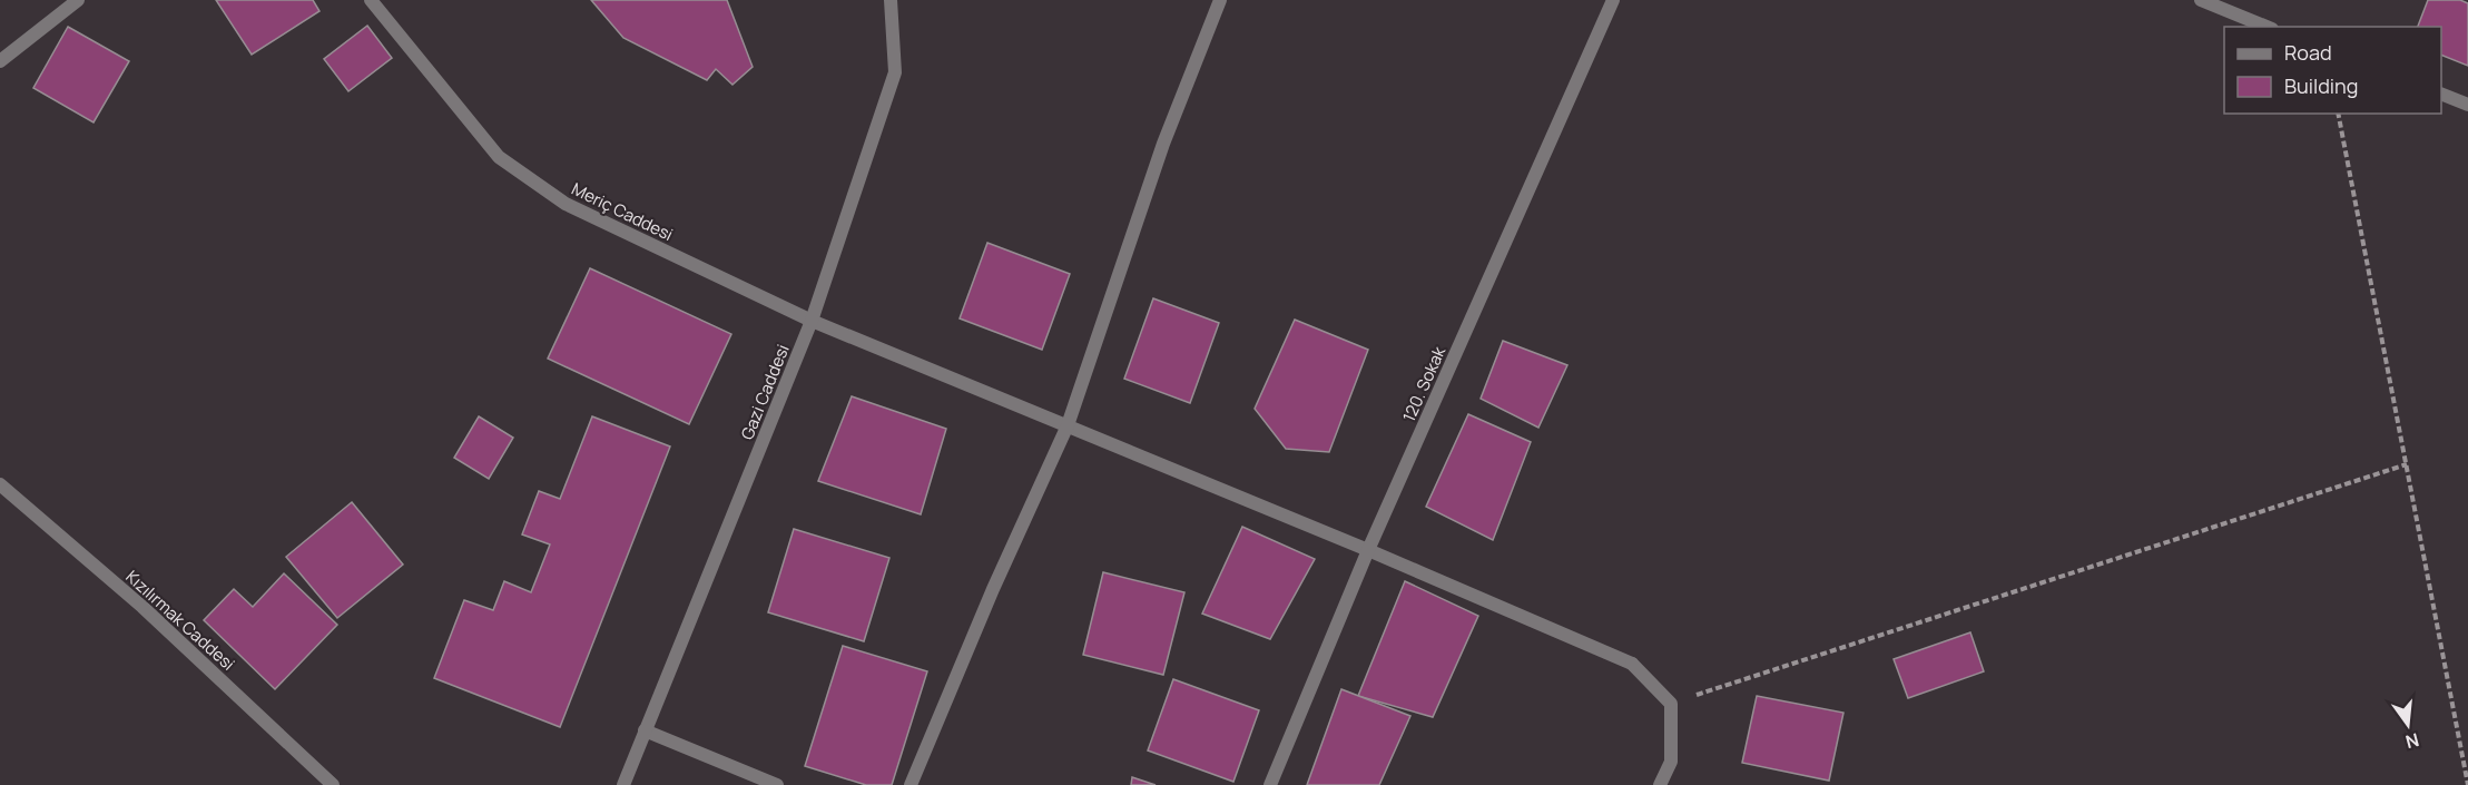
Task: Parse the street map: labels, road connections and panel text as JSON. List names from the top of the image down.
{
  "streets": {
    "street": [
      "Meriç Caddesi",
      "120. Sokak",
      "Gazi Caddesi",
      "Kızılırmak Caddesi"
    ]
  },
  "crossings": [
    ["Meriç Caddesi", "120. Sokak"],
    ["Meriç Caddesi", "Gazi Caddesi"]
  ],
  "legend": ["Road", "Building"],
  "north": "bottom"
}
